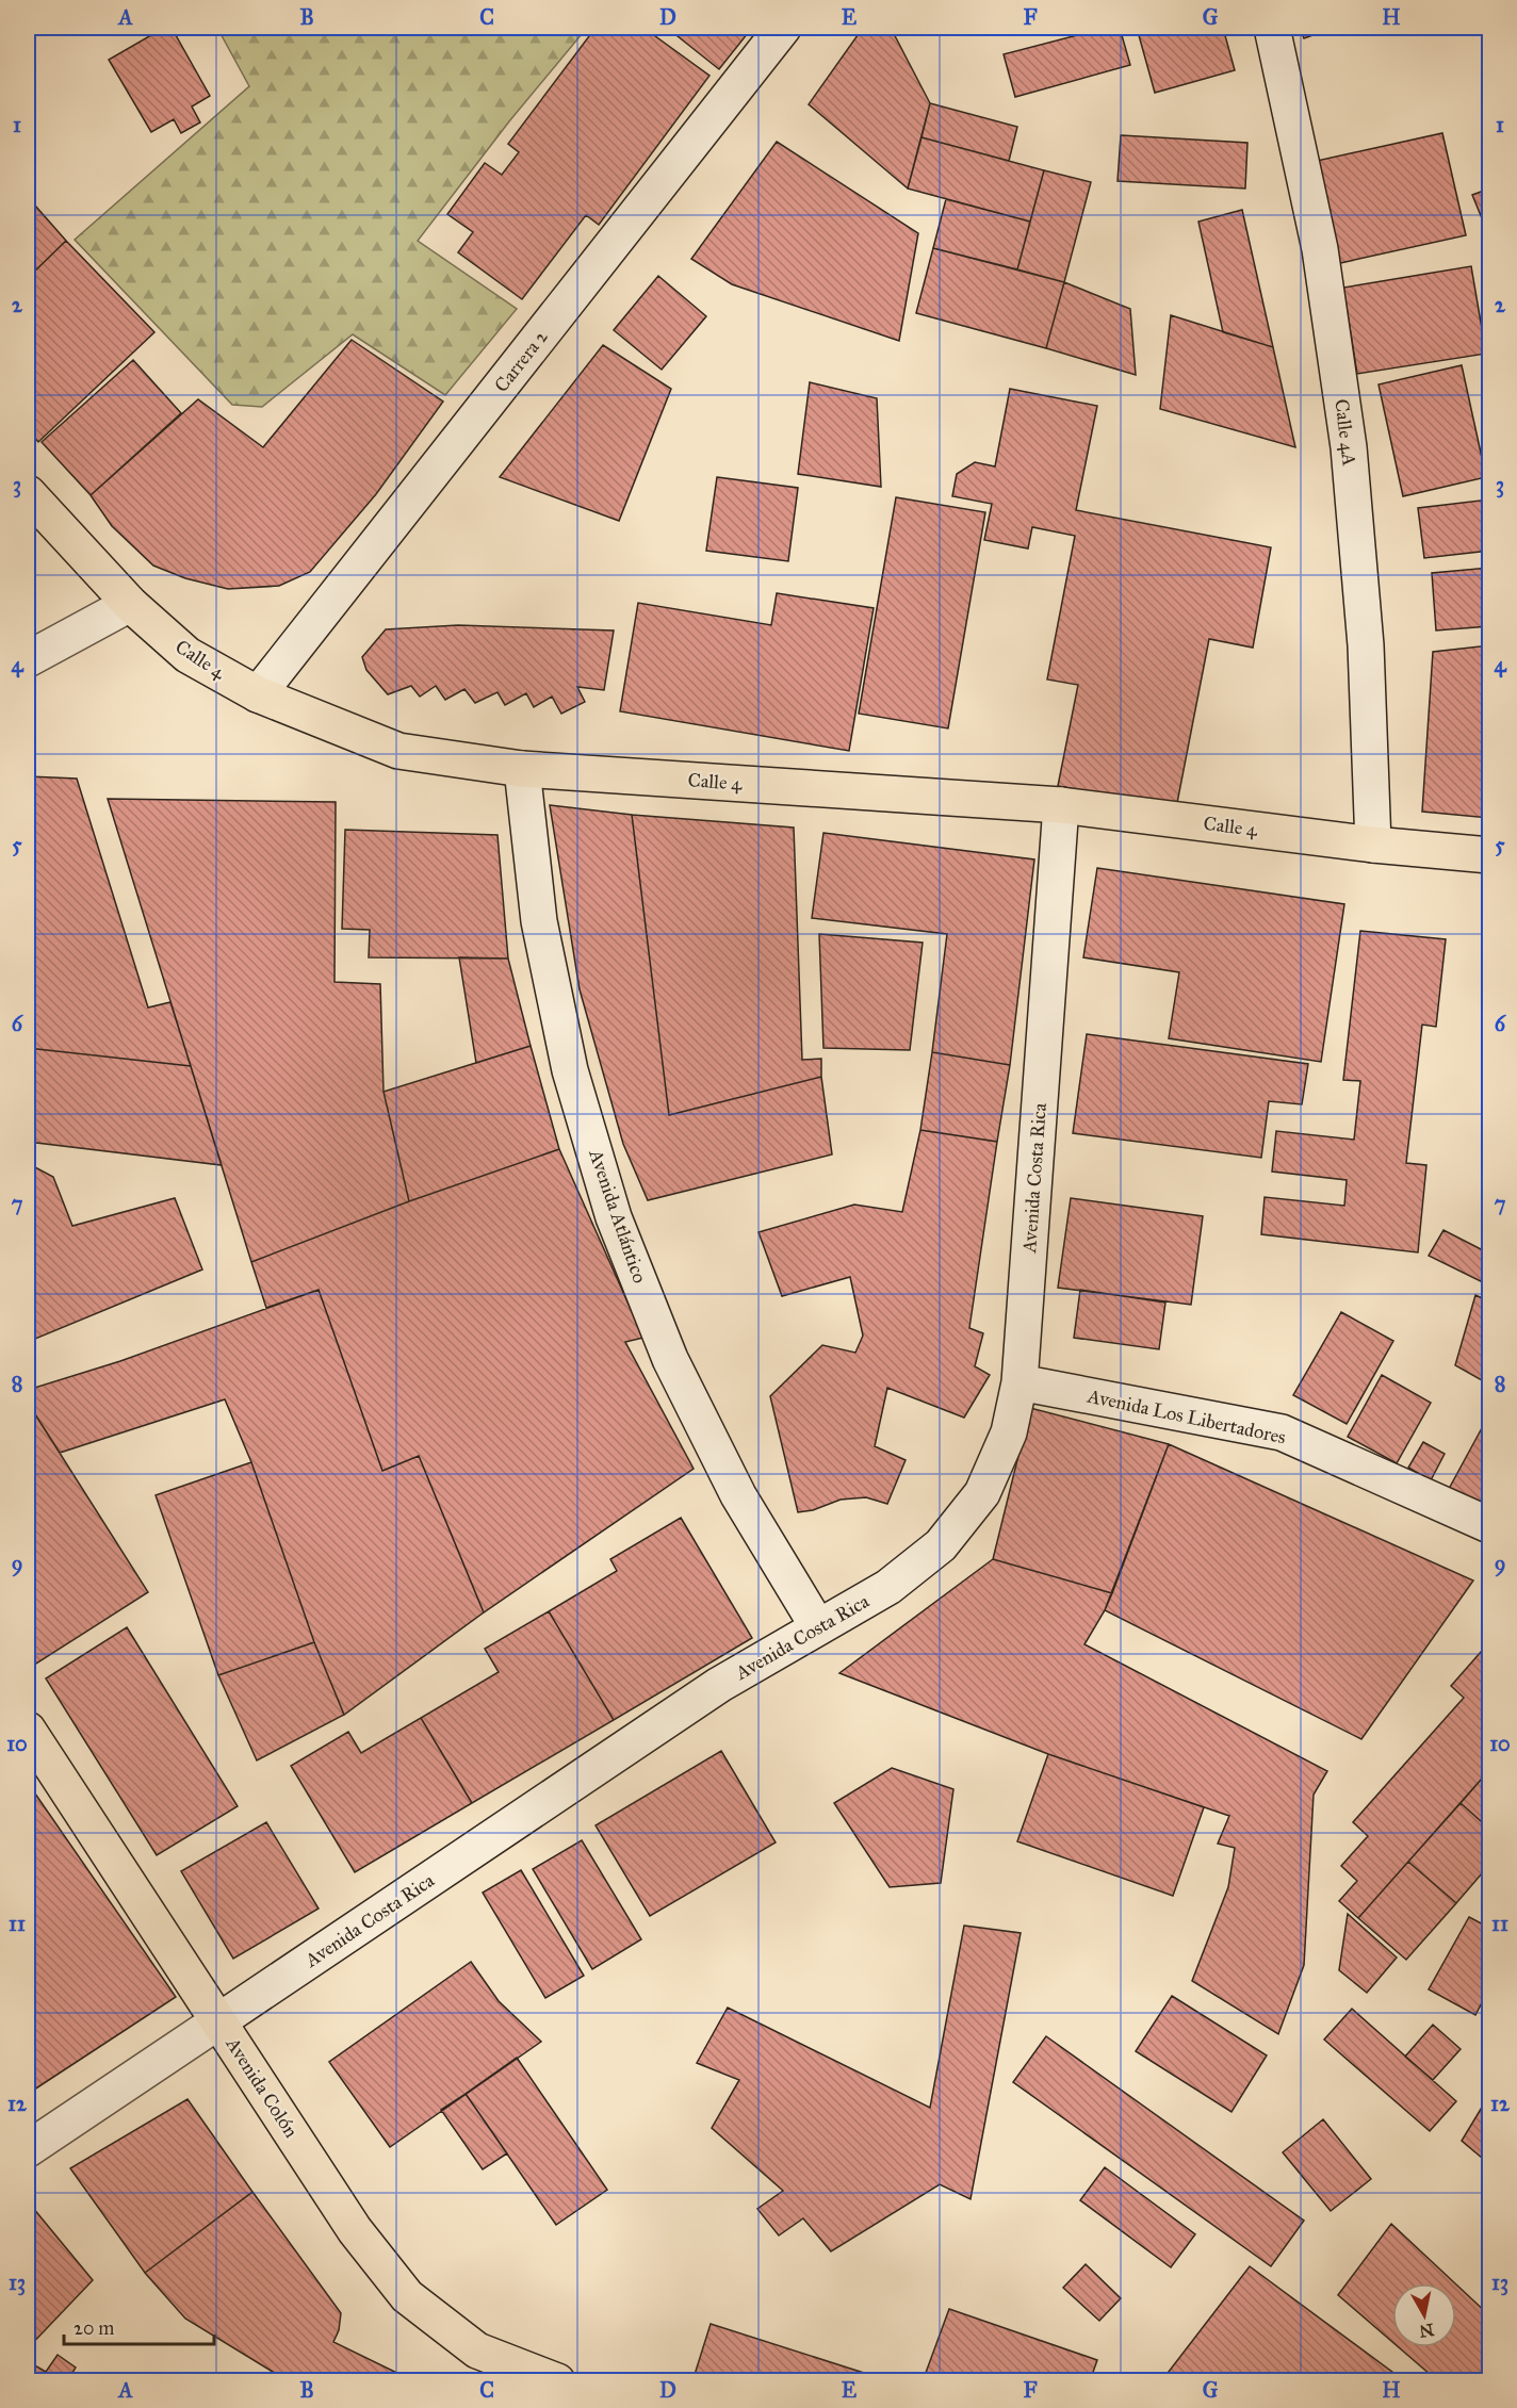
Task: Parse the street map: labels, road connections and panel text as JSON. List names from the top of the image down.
{
  "streets": {
    "main road": ["Calle 4", "Avenida Colón"],
    "street": [
      "Carrera 2",
      "Calle 4A",
      "Avenida Costa Rica",
      "Avenida Atlántico",
      "Avenida Los Libertadores"
    ]
  },
  "crossings": [
    ["Carrera 2", "Calle 4"],
    ["Calle 4A", "Calle 4"],
    ["Calle 4", "Avenida Costa Rica"],
    ["Calle 4", "Avenida Atlántico"],
    ["Avenida Costa Rica", "Avenida Atlántico"],
    ["Avenida Costa Rica", "Avenida Los Libertadores"],
    ["Avenida Costa Rica", "Avenida Colón"]
  ],
  "scale_bar": "20 m",
  "north": "bottom",
  "grid": {
    "columns": [
      "A",
      "B",
      "C",
      "D",
      "E",
      "F",
      "G",
      "H"
    ],
    "rows": [
      "1",
      "2",
      "3",
      "4",
      "5",
      "6",
      "7",
      "8",
      "9",
      "10",
      "11",
      "12",
      "13"
    ]
  }
}
